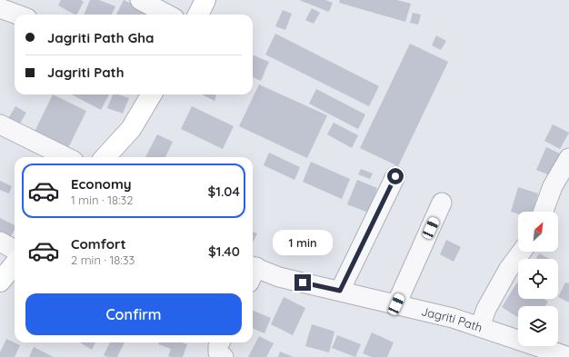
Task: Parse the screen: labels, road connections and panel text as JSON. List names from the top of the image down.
{
  "streets": {
    "street": ["Jagriti Path"]
  },
  "north": "top right",
  "page": {
    "banner": ["Jagriti Path Gha", "Jagriti Path"],
    "list": [
      {
        "name": "Economy",
        "note": "1 min · 18:32",
        "value": "$1.04"
      },
      {
        "name": "Comfort",
        "note": "2 min · 18:33",
        "value": "$1.40"
      }
    ],
    "bubble": "1 min",
    "buttons": "Confirm"
  }
}
